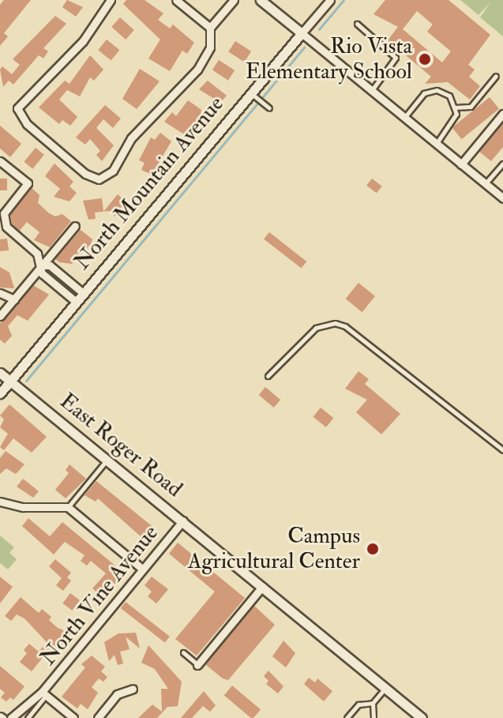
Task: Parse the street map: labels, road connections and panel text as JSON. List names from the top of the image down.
{
  "streets": {
    "street": ["North Mountain Avenue", "East Roger Road", "North Vine Avenue"]
  },
  "crossings": [
    ["North Mountain Avenue", "East Roger Road"],
    ["East Roger Road", "North Vine Avenue"]
  ],
  "places": ["Rio Vista Elementary School", "Campus Agricultural Center"]
}
